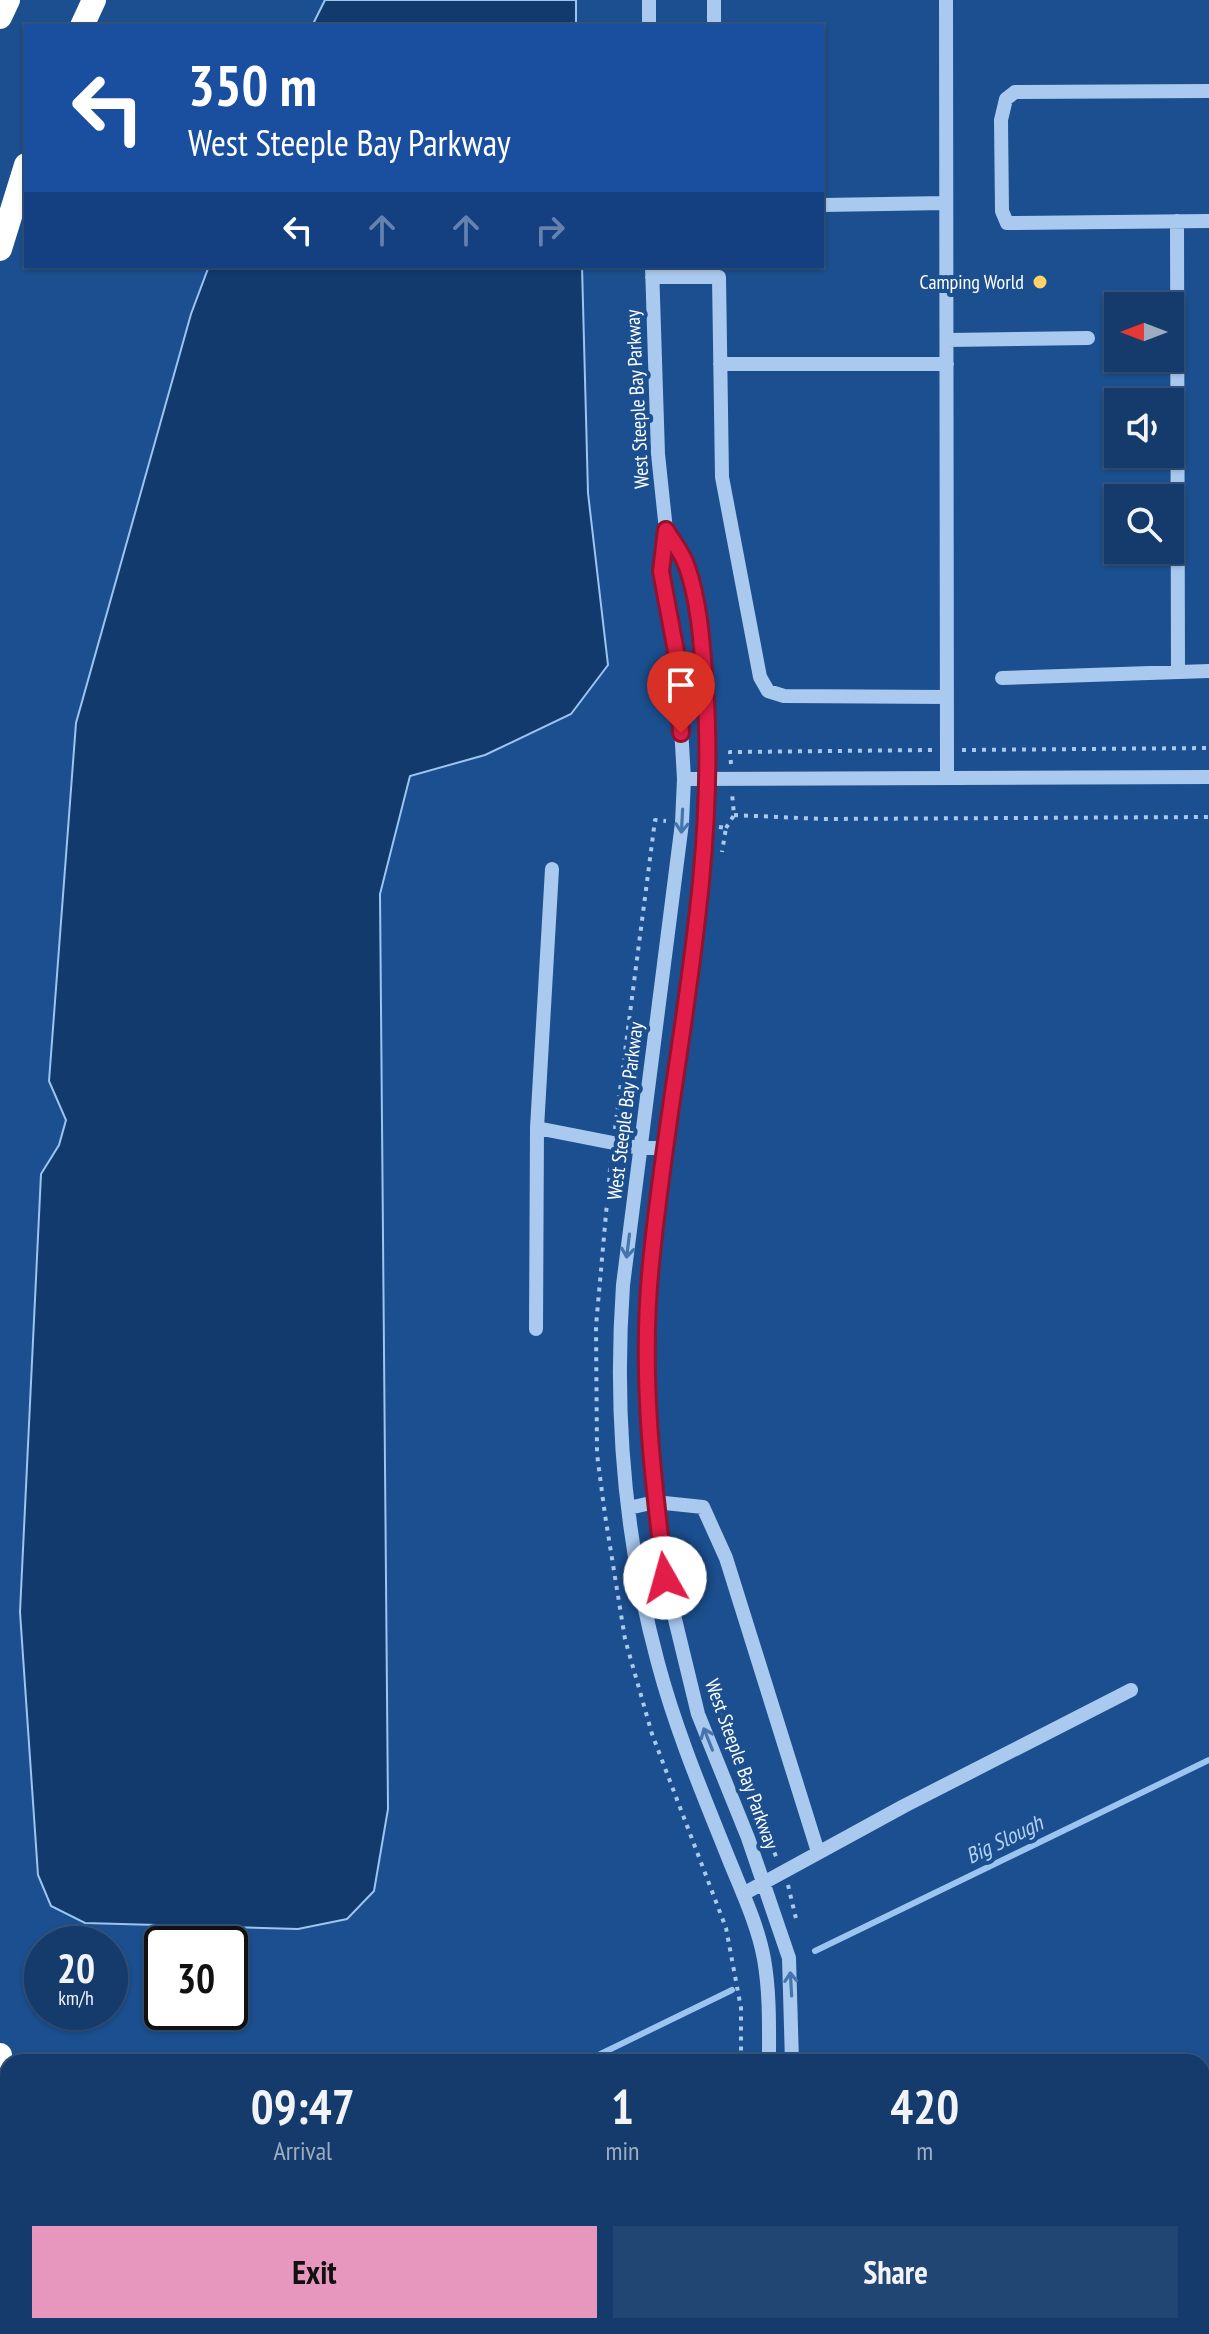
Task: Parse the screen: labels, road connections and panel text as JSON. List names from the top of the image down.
{
  "streets": {
    "street": ["West Steeple Bay Parkway"]
  },
  "water": ["Big Slough"],
  "places": ["Camping World"],
  "north": "left",
  "page": {
    "turn": ["350 m", "West Steeple Bay Parkway"],
    "speed": "20 km/h",
    "limit": "30",
    "eta": [
      "09:47",
      "Arrival",
      "1",
      "min",
      "420",
      "m"
    ],
    "buttons": ["Exit", "Share"]
  }
}
